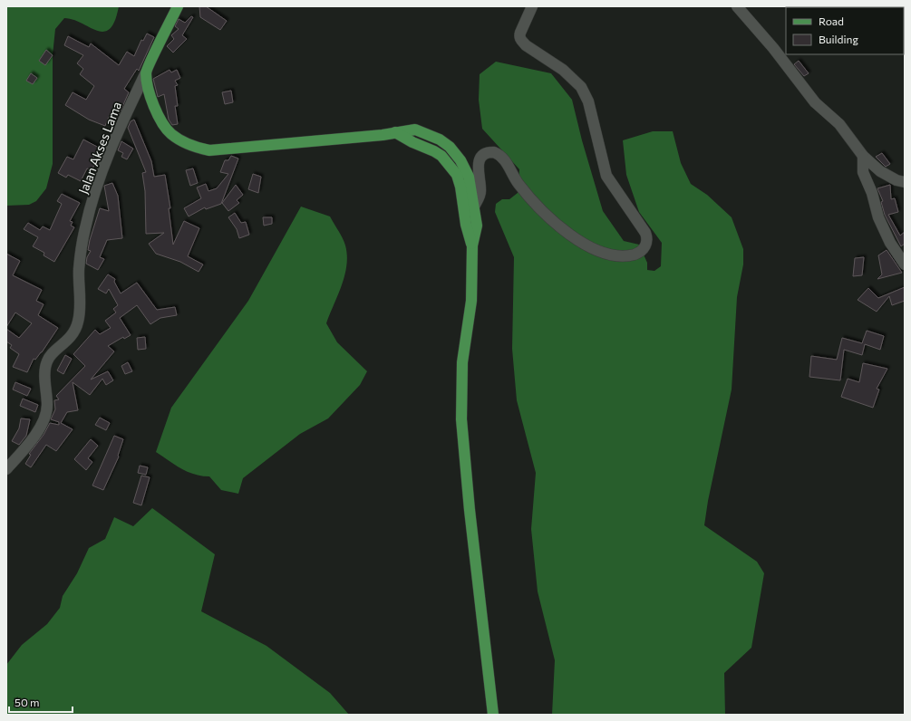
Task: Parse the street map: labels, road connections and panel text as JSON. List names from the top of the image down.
{
  "streets": {
    "street": ["Jalan Akses Lama"]
  },
  "legend": ["Road", "Building"],
  "scale_bar": "50 m"
}
